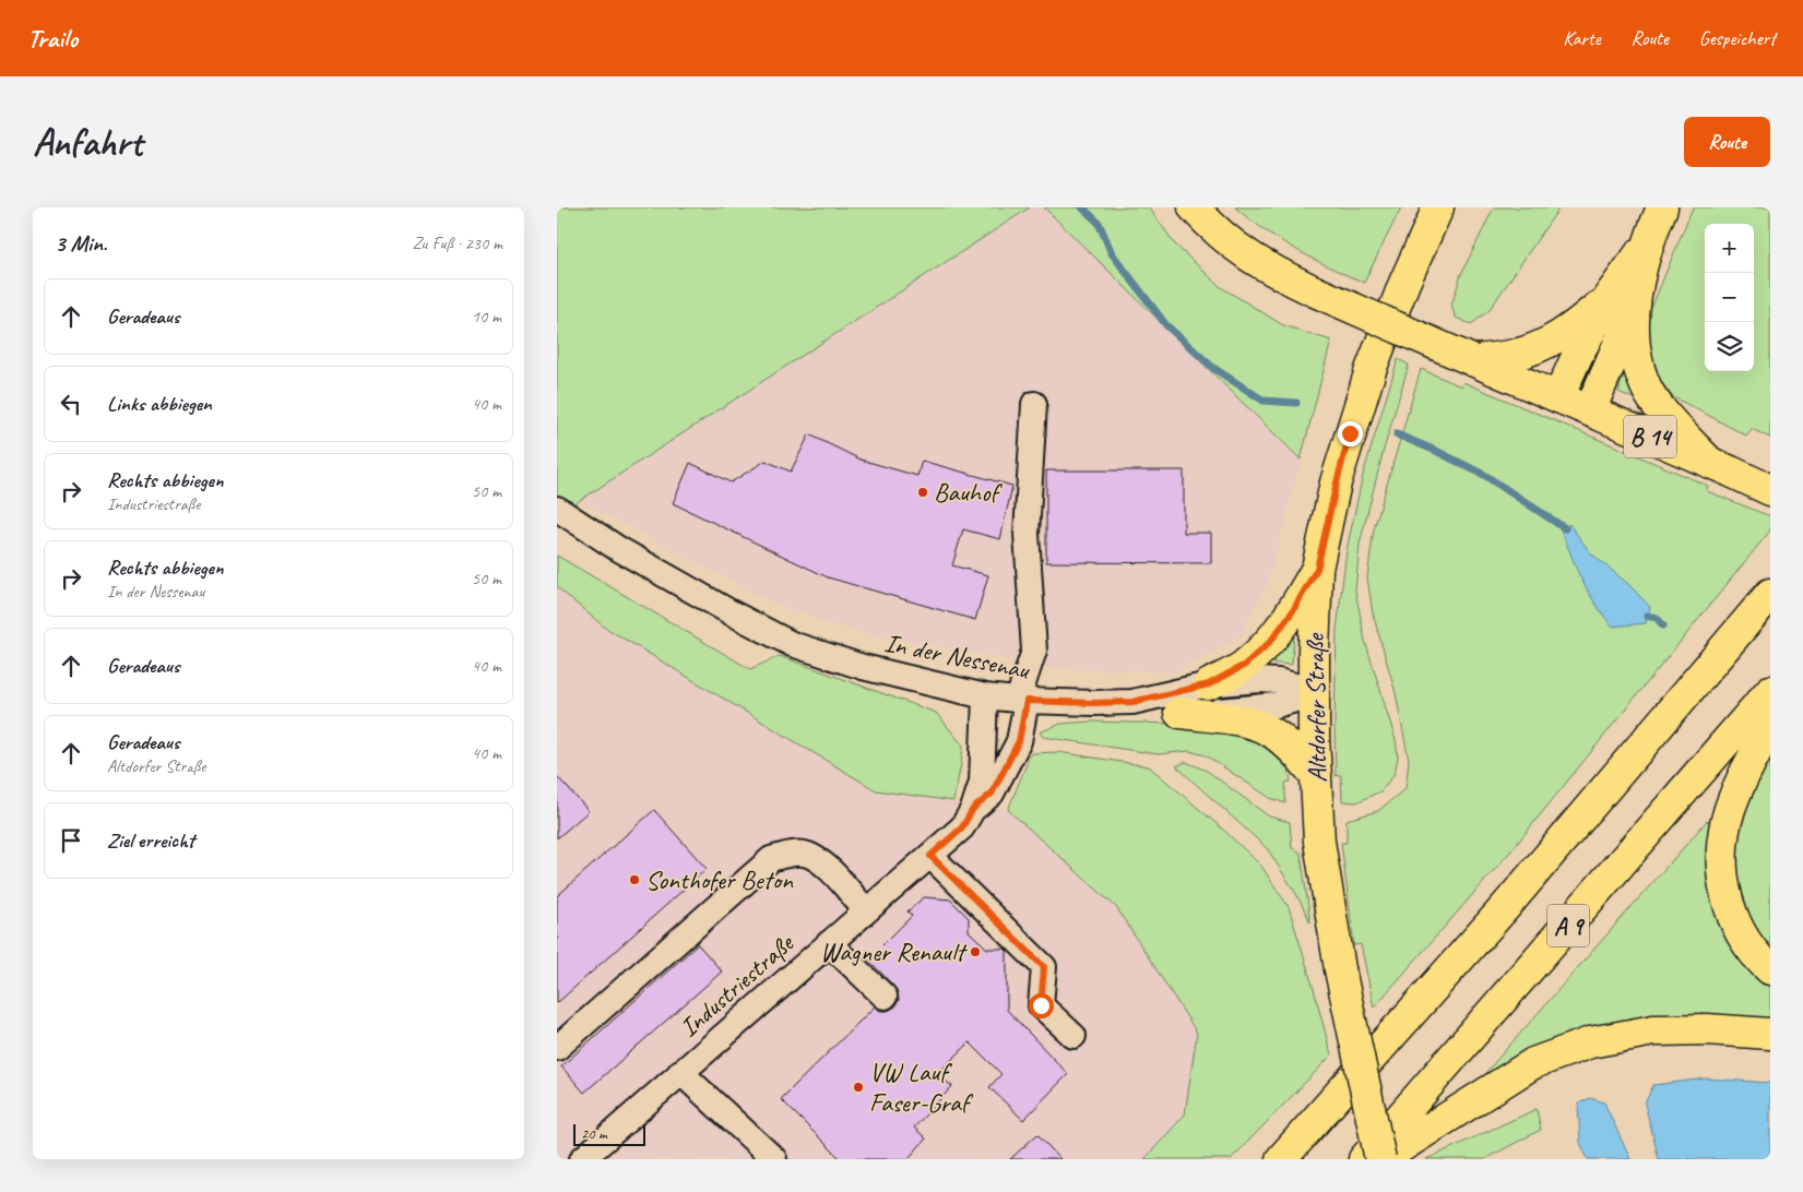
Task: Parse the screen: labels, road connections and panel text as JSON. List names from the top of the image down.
{
  "streets": {
    "main road": ["B 14", "Altdorfer Straße", "A 9"],
    "street": ["In der Nessenau", "Industriestraße"]
  },
  "crossings": [
    ["In der Nessenau", "Altdorfer Straße"],
    ["In der Nessenau", "Industriestraße"]
  ],
  "places": [
    "Bauhof",
    "Sonthofer Beton",
    "Wagner Renault",
    "VW Lauf Faser-Graf"
  ],
  "scale_bar": "20 m",
  "page": {
    "header": "Trailo",
    "nav": ["Karte", "Route", "Gespeichert"],
    "buttons": "Route",
    "title": "Anfahrt",
    "heading": ["3 Min.", "Zu Fuß · 230 m"],
    "map_buttons": ["+", "−"],
    "list": [
      ["Geradeaus", "10 m"],
      ["Links abbiegen", "40 m"],
      ["Rechts abbiegen", "Industriestraße", "50 m"],
      ["Rechts abbiegen", "In der Nessenau", "50 m"],
      ["Geradeaus", "40 m"],
      ["Geradeaus", "Altdorfer Straße", "40 m"],
      "Ziel erreicht"
    ],
    "scale": "20 m"
  }
}
